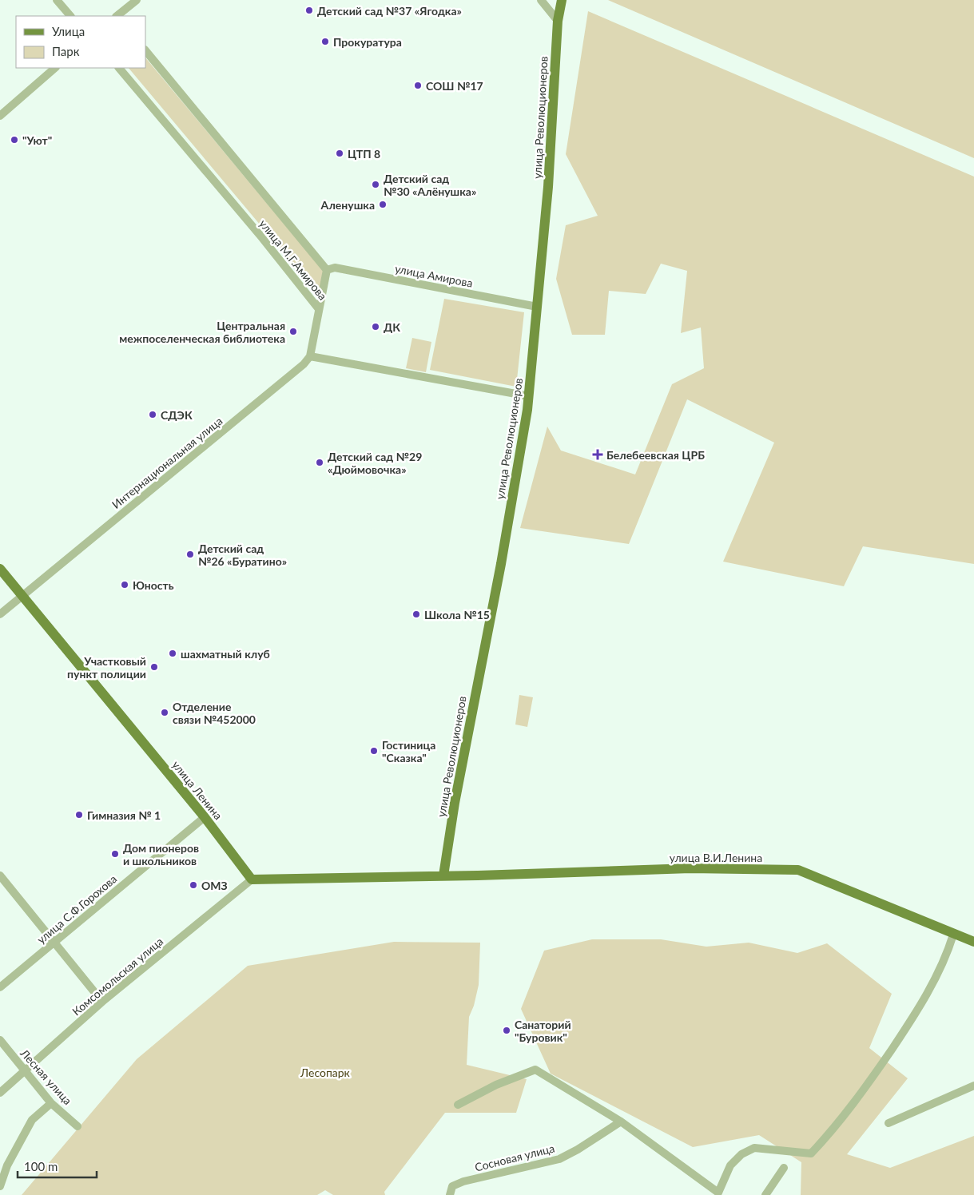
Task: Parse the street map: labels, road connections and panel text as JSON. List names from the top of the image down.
{
  "streets": {
    "main road": ["улица Революционеров", "улица Ленина", "улица В.И.Ленина"],
    "street": [
      "улица М.Г.Амирова",
      "улица Амирова",
      "Интернациональная улица",
      "улица С.Ф.Горохова",
      "Комсомольская улица",
      "Лесная улица",
      "Сосновая улица"
    ]
  },
  "crossings": [
    ["улица Революционеров", "улица Амирова"],
    ["улица Революционеров", "улица В.И.Ленина"],
    ["улица М.Г.Амирова", "улица Амирова"],
    ["Интернациональная улица", "улица Ленина"],
    ["улица Ленина", "улица С.Ф.Горохова"],
    ["улица Ленина", "Комсомольская улица"],
    ["Комсомольская улица", "Лесная улица"]
  ],
  "parks": ["Лесопарк"],
  "places": {
    "other": [
      "Детский сад №37 «Ягодка»",
      "Прокуратура",
      "СОШ №17",
      "\"Уют\"",
      "ЦТП 8",
      "Детский сад №30 «Алёнушка»",
      "Аленушка",
      "ДК",
      "Центральная межпоселенческая библиотека",
      "СДЭК",
      "Детский сад №29 «Дюймовочка»",
      "Детский сад №26 «Буратино»",
      "Юность",
      "Школа №15",
      "шахматный клуб",
      "Участковый пункт полиции",
      "Отделение связи №452000",
      "Гостиница \"Сказка\"",
      "Гимназия № 1",
      "Дом пионеров и школьников",
      "ОМЗ",
      "Санаторий \"Буровик\""
    ],
    "health": ["Белебеевская ЦРБ"]
  },
  "legend": ["Улица", "Парк"],
  "scale_bar": "100 m"
}
